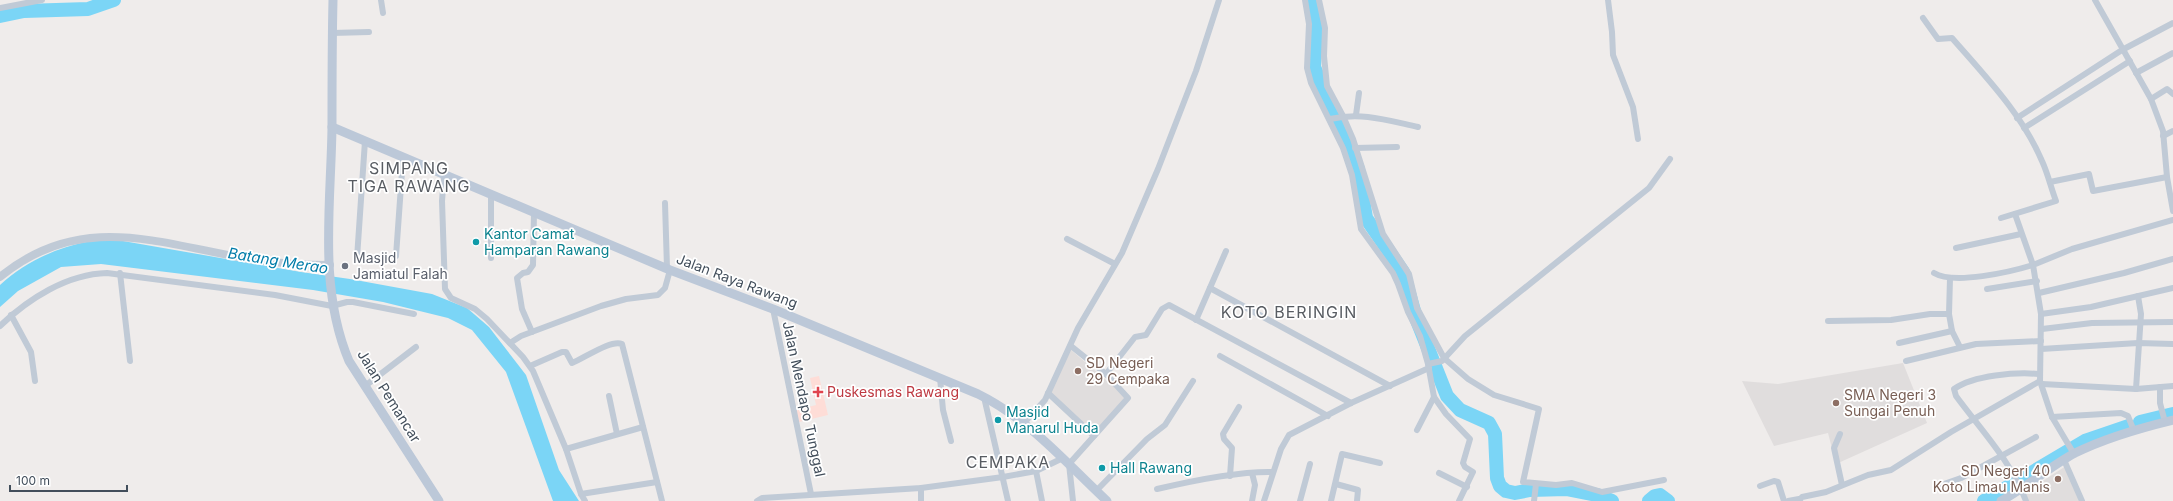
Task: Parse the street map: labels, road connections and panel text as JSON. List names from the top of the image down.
{
  "streets": {
    "main road": ["Jalan Raya Rawang", "Jalan Pemancar"],
    "street": ["Jalan Mendapo Tunggal"]
  },
  "crossings": [
    ["Jalan Raya Rawang", "Jalan Pemancar"],
    ["Jalan Raya Rawang", "Jalan Mendapo Tunggal"]
  ],
  "districts": ["SIMPANG TIGA RAWANG", "KOTO BERINGIN", "CEMPAKA"],
  "water": ["Batang Merao"],
  "places": {
    "other": [
      "Kantor Camat Hamparan Rawang",
      "Masjid Jamiatul Falah",
      "SD Negeri 29 Cempaka",
      "SMA Negeri 3 Sungai Penuh",
      "Masjid Manarul Huda",
      "Hall Rawang",
      "SD Negeri 40 Koto Limau Manis"
    ],
    "health": ["Puskesmas Rawang"]
  },
  "scale_bar": "100 m"
}
